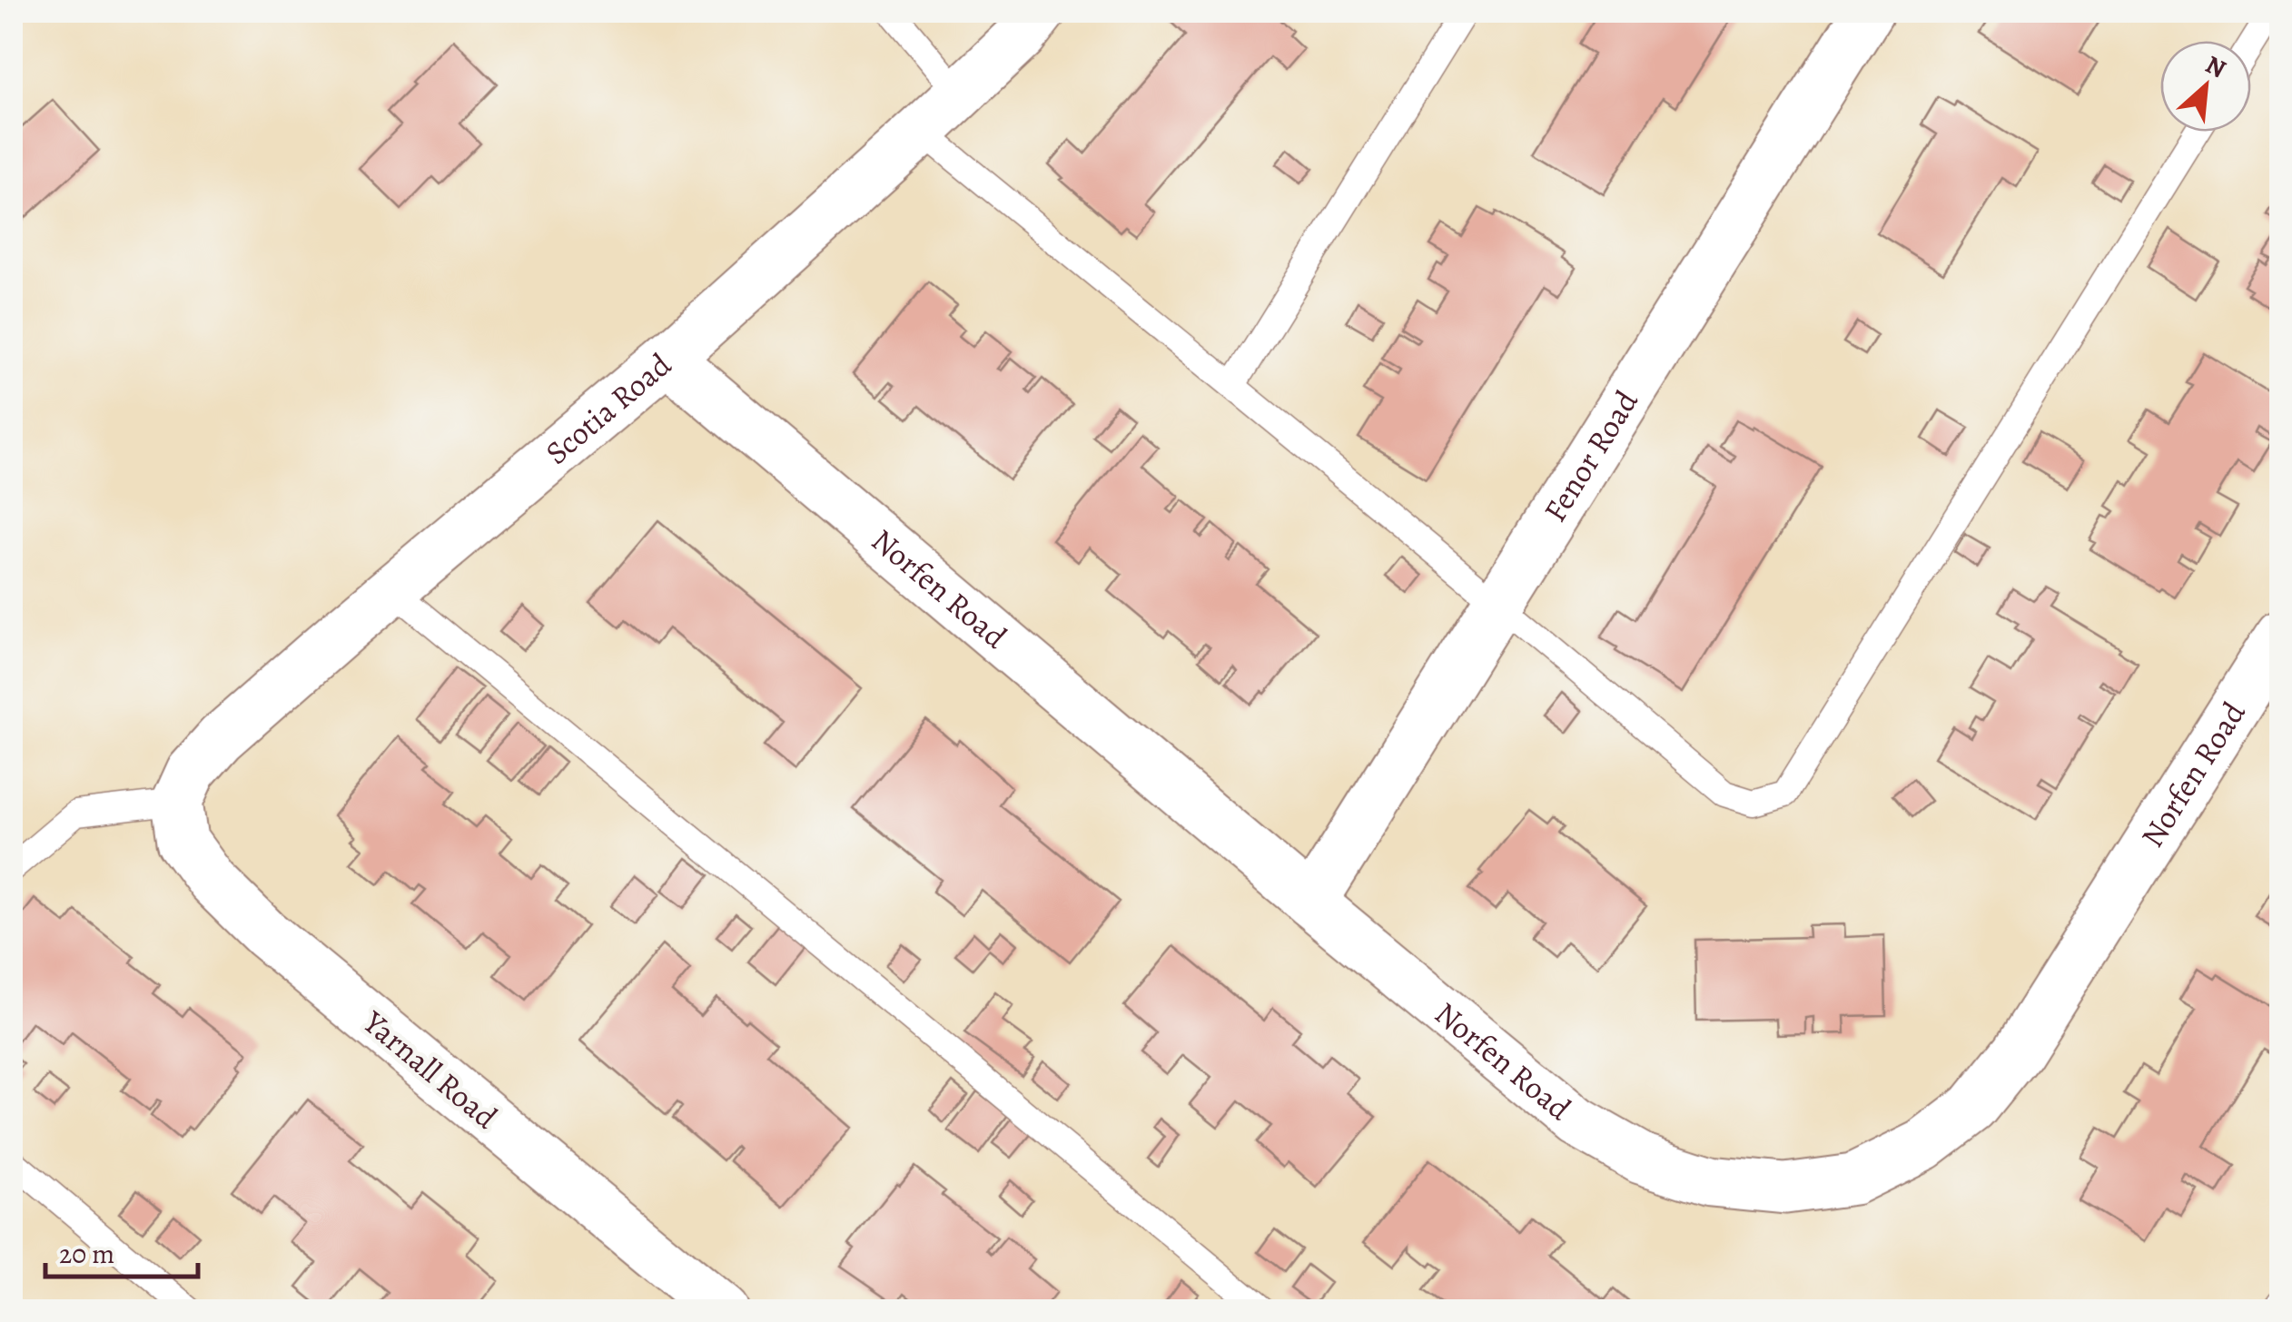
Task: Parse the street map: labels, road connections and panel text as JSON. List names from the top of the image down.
{
  "streets": {
    "street": [
      "Scotia Road",
      "Fenor Road",
      "Norfen Road",
      "Yarnall Road"
    ]
  },
  "crossings": [
    ["Scotia Road", "Norfen Road"],
    ["Scotia Road", "Yarnall Road"],
    ["Fenor Road", "Norfen Road"]
  ],
  "scale_bar": "20 m",
  "north": "top right"
}
